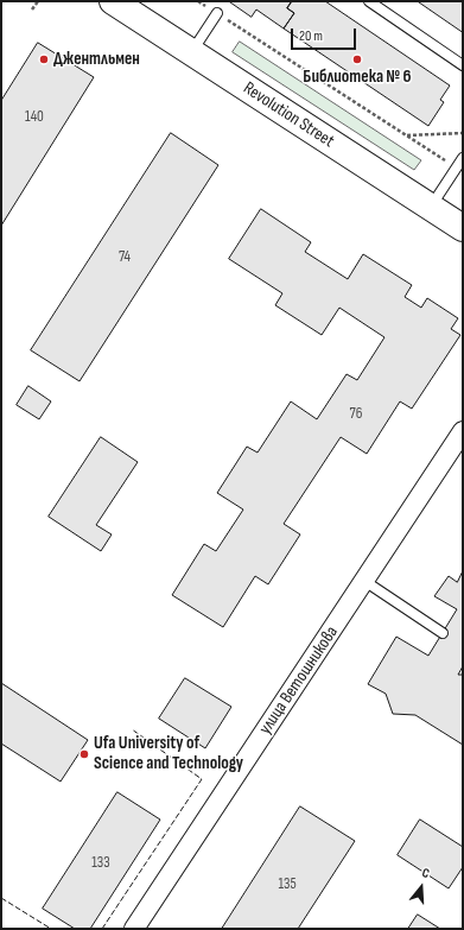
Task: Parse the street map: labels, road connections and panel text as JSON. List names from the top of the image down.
{
  "streets": {
    "main road": ["Revolution Street"],
    "street": ["улица Ветошникова"]
  },
  "places": ["Джентльмен", "Библиотека № 6", "Ufa University of Science and Technology"],
  "house_numbers": [
    "140",
    "74",
    "76",
    "133",
    "135"
  ],
  "scale_bar": "20 m",
  "north": "top"
}
